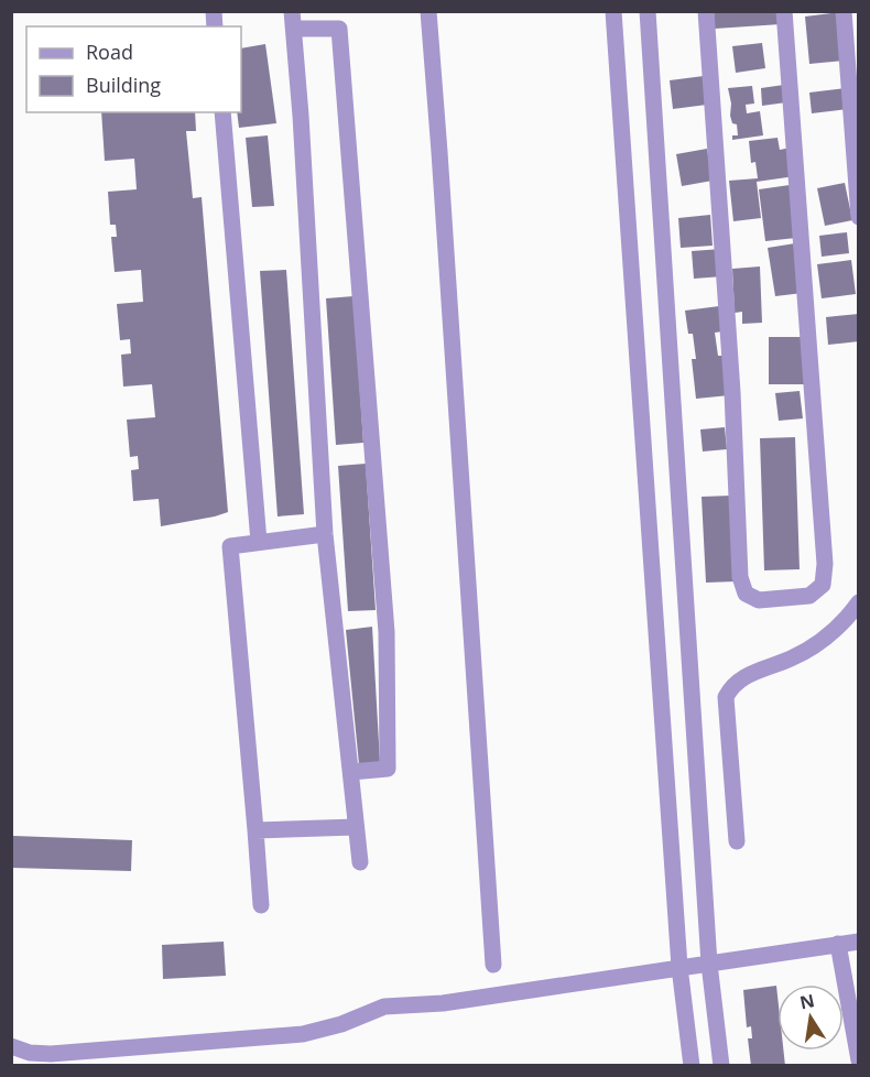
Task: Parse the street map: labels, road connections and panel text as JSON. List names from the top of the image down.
{
  "legend": ["Road", "Building"],
  "north": "top"
}
